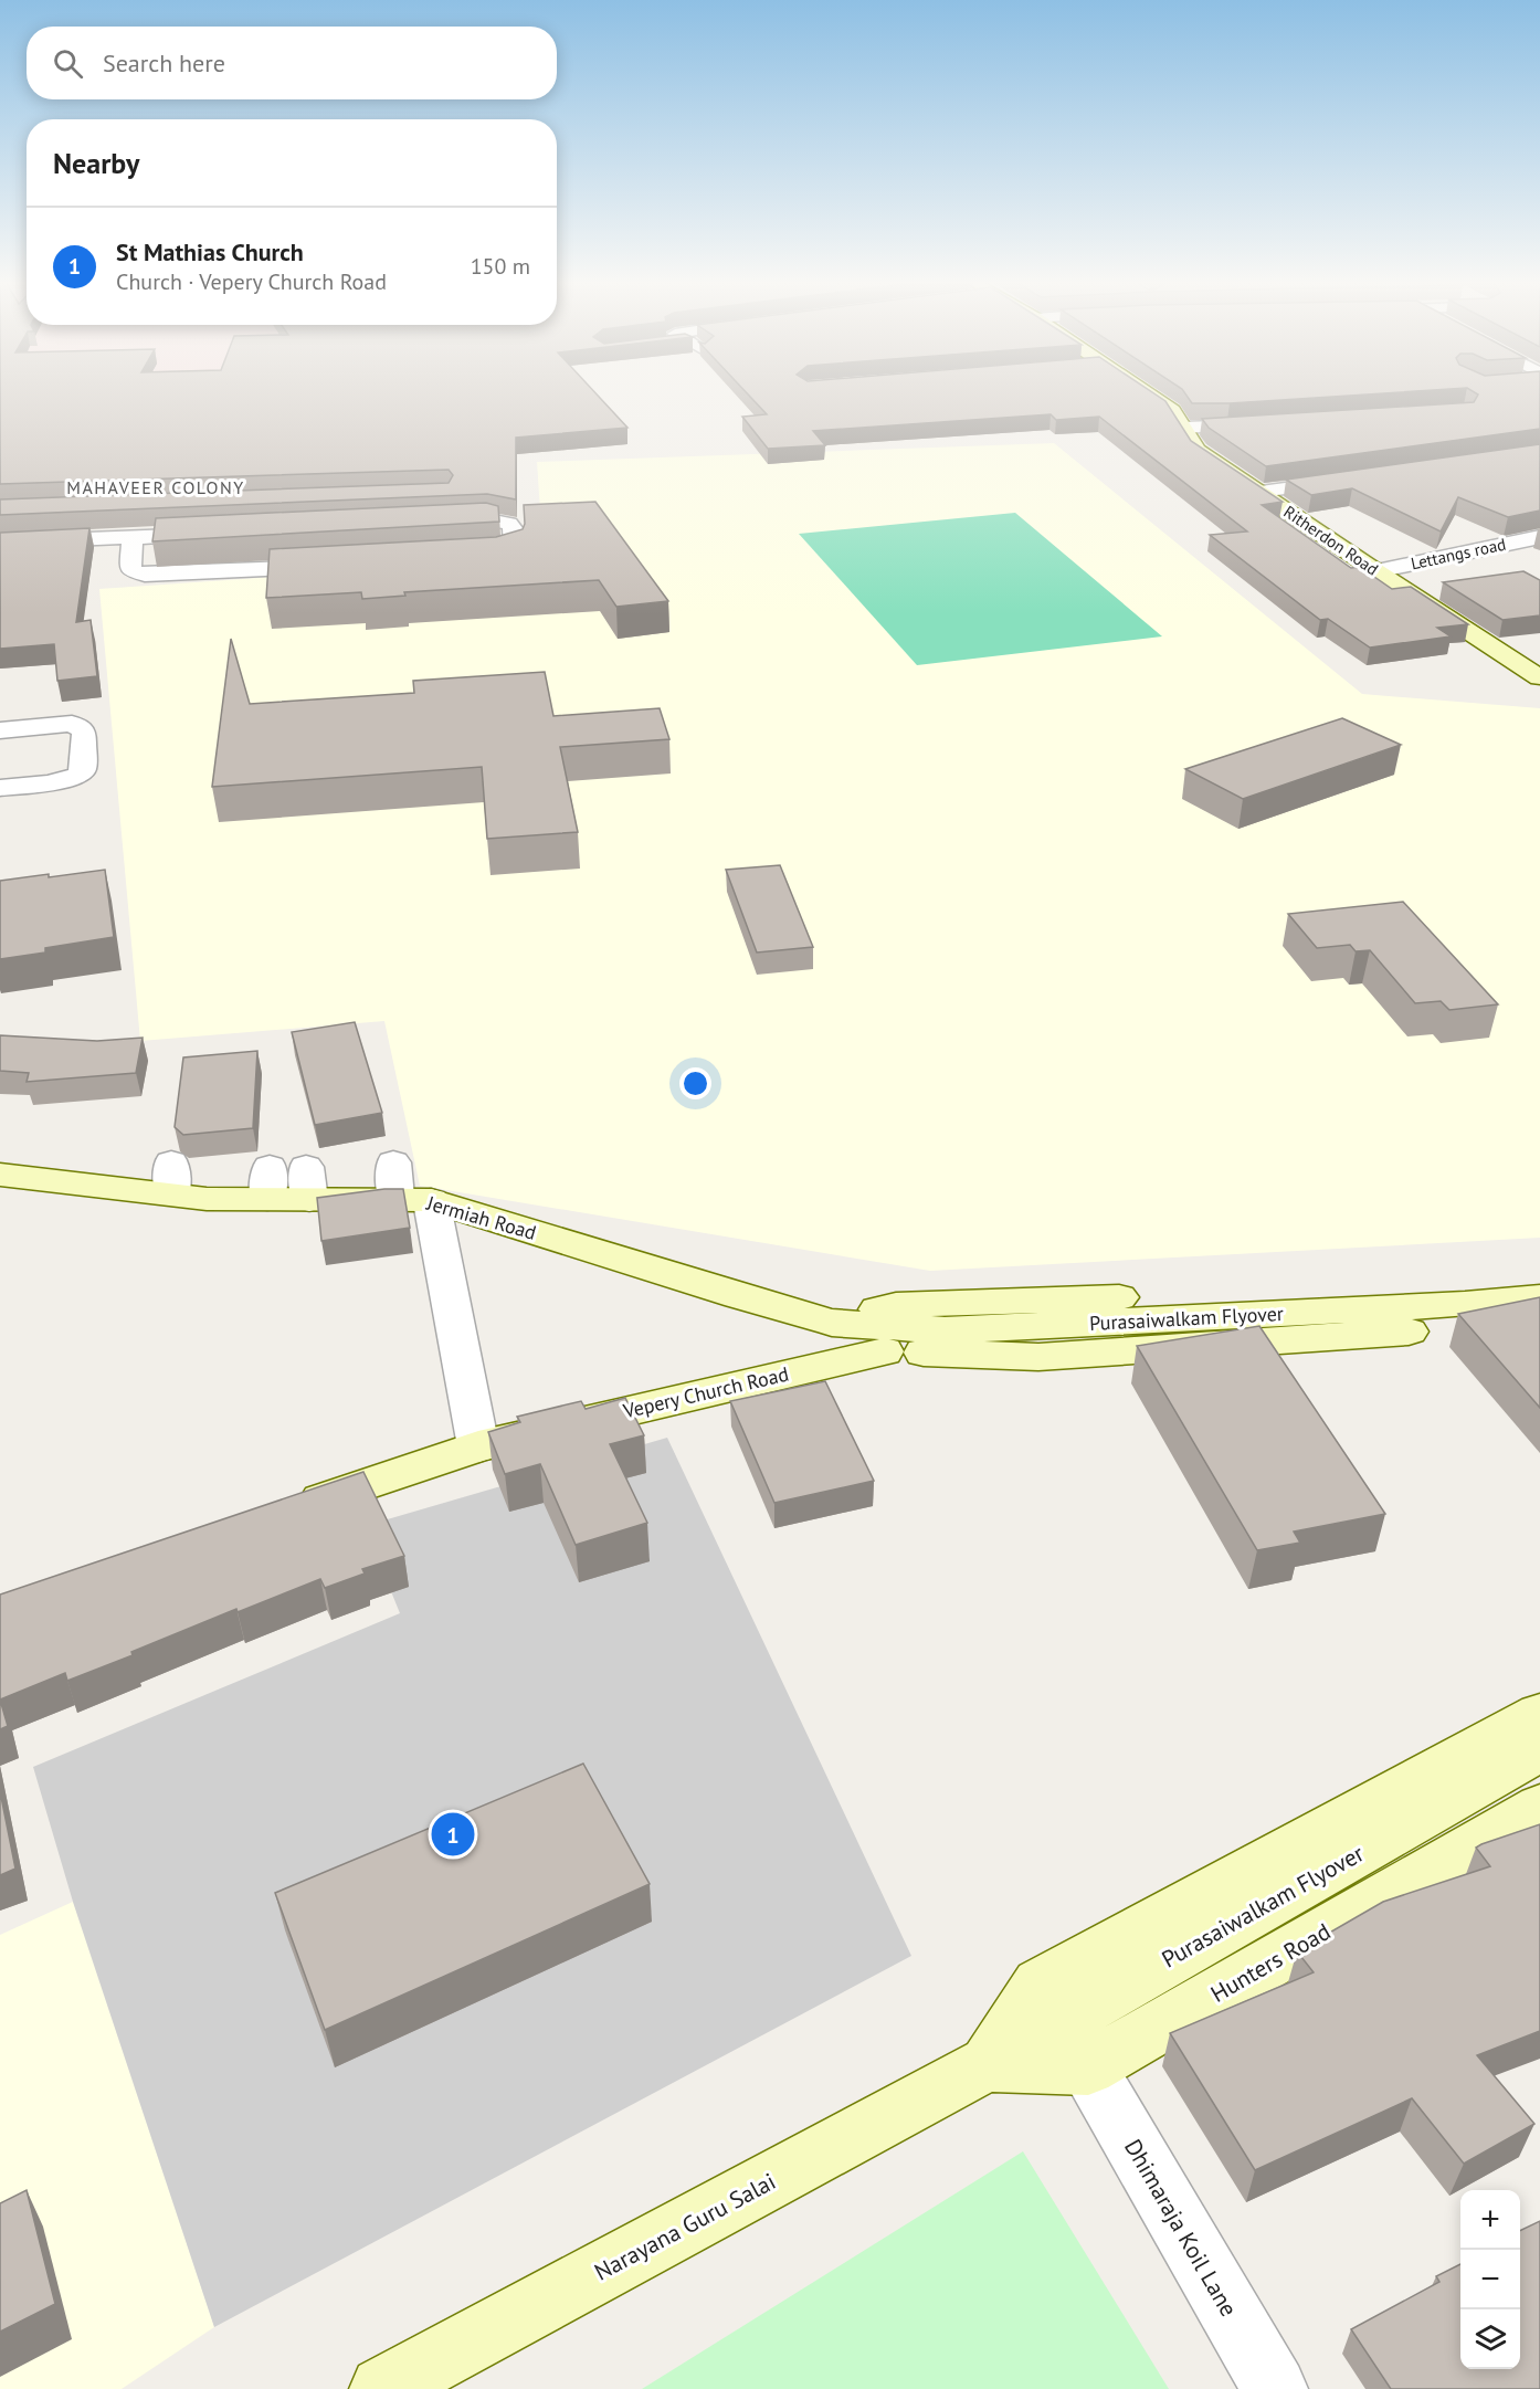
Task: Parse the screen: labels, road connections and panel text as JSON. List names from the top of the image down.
{
  "streets": {
    "main road": [
      "Ritherdon Road",
      "Jermiah Road",
      "Purasaiwalkam Flyover",
      "Vepery Church Road",
      "Hunters Road",
      "Narayana Guru Salai"
    ],
    "street": ["Lettangs road", "Dhimaraja Koil Lane"]
  },
  "crossings": [
    ["Ritherdon Road", "Lettangs road"],
    ["Jermiah Road", "Purasaiwalkam Flyover"],
    ["Purasaiwalkam Flyover", "Narayana Guru Salai"],
    ["Hunters Road", "Dhimaraja Koil Lane"]
  ],
  "districts": ["MAHAVEER COLONY"],
  "page": {
    "search": "Search here",
    "heading": "Nearby",
    "list": [
      {
        "mark": "1",
        "name": "St Mathias Church",
        "note": "Church · Vepery Church Road",
        "value": "150 m"
      }
    ],
    "pins": "1",
    "map_buttons": ["+", "−"]
  }
}
